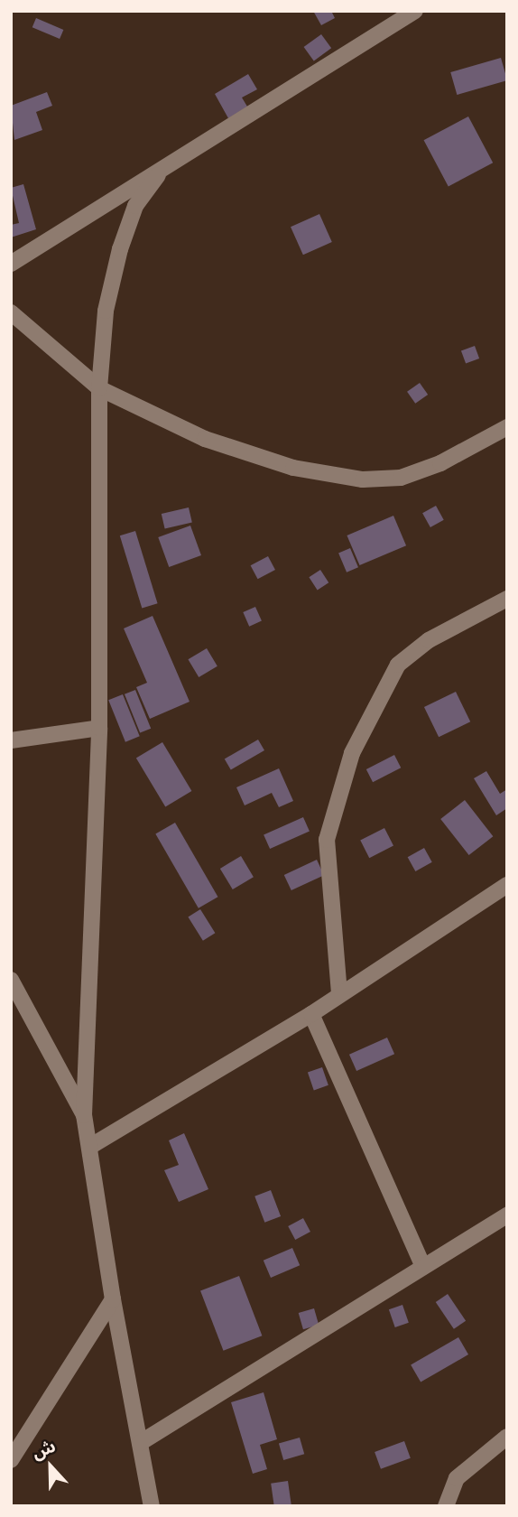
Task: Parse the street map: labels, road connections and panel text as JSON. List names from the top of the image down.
{
  "north": "top"
}
